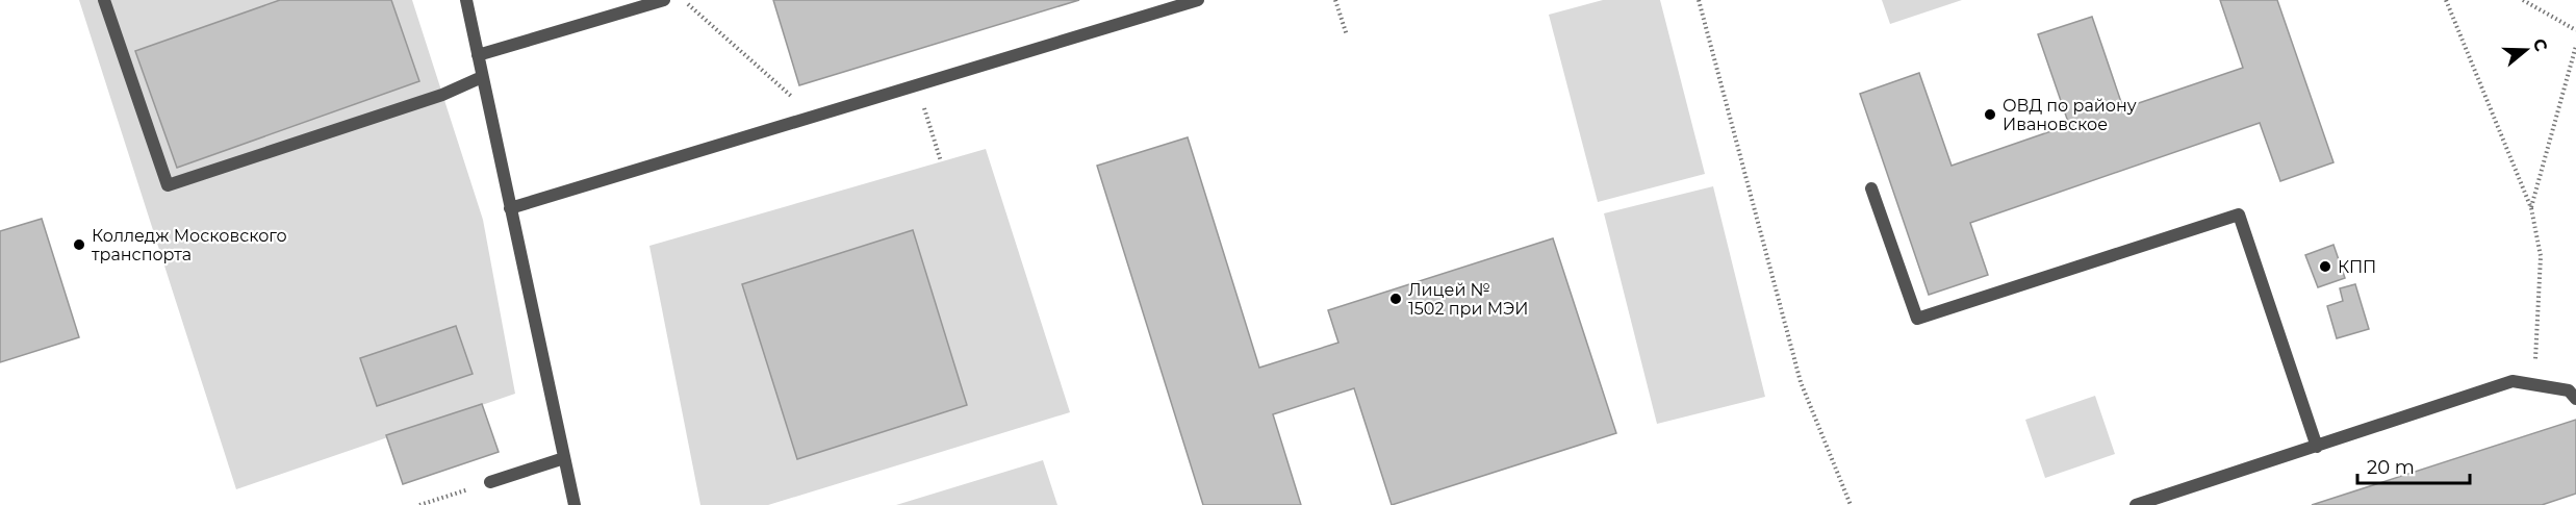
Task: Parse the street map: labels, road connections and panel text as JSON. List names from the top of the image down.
{
  "places": [
    "ОВД по району Ивановское",
    "Колледж Московского транспорта",
    "КПП",
    "Лицей № 1502 при МЭИ"
  ],
  "scale_bar": "20 m",
  "north": "right"
}
